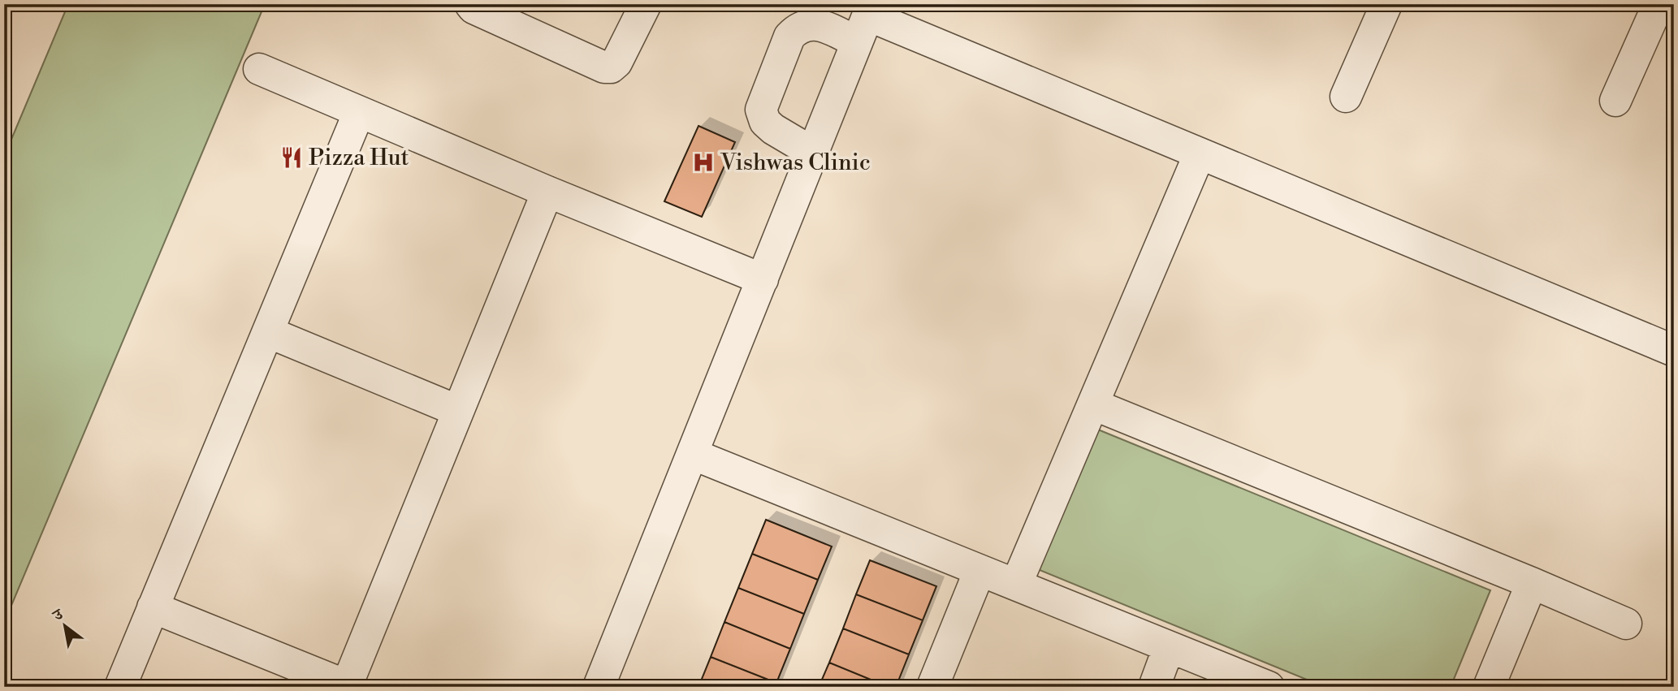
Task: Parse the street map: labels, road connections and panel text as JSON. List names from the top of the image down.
{
  "places": {
    "restaurant": ["Pizza Hut"],
    "hospital": ["Vishwas Clinic"]
  },
  "north": "top left"
}
